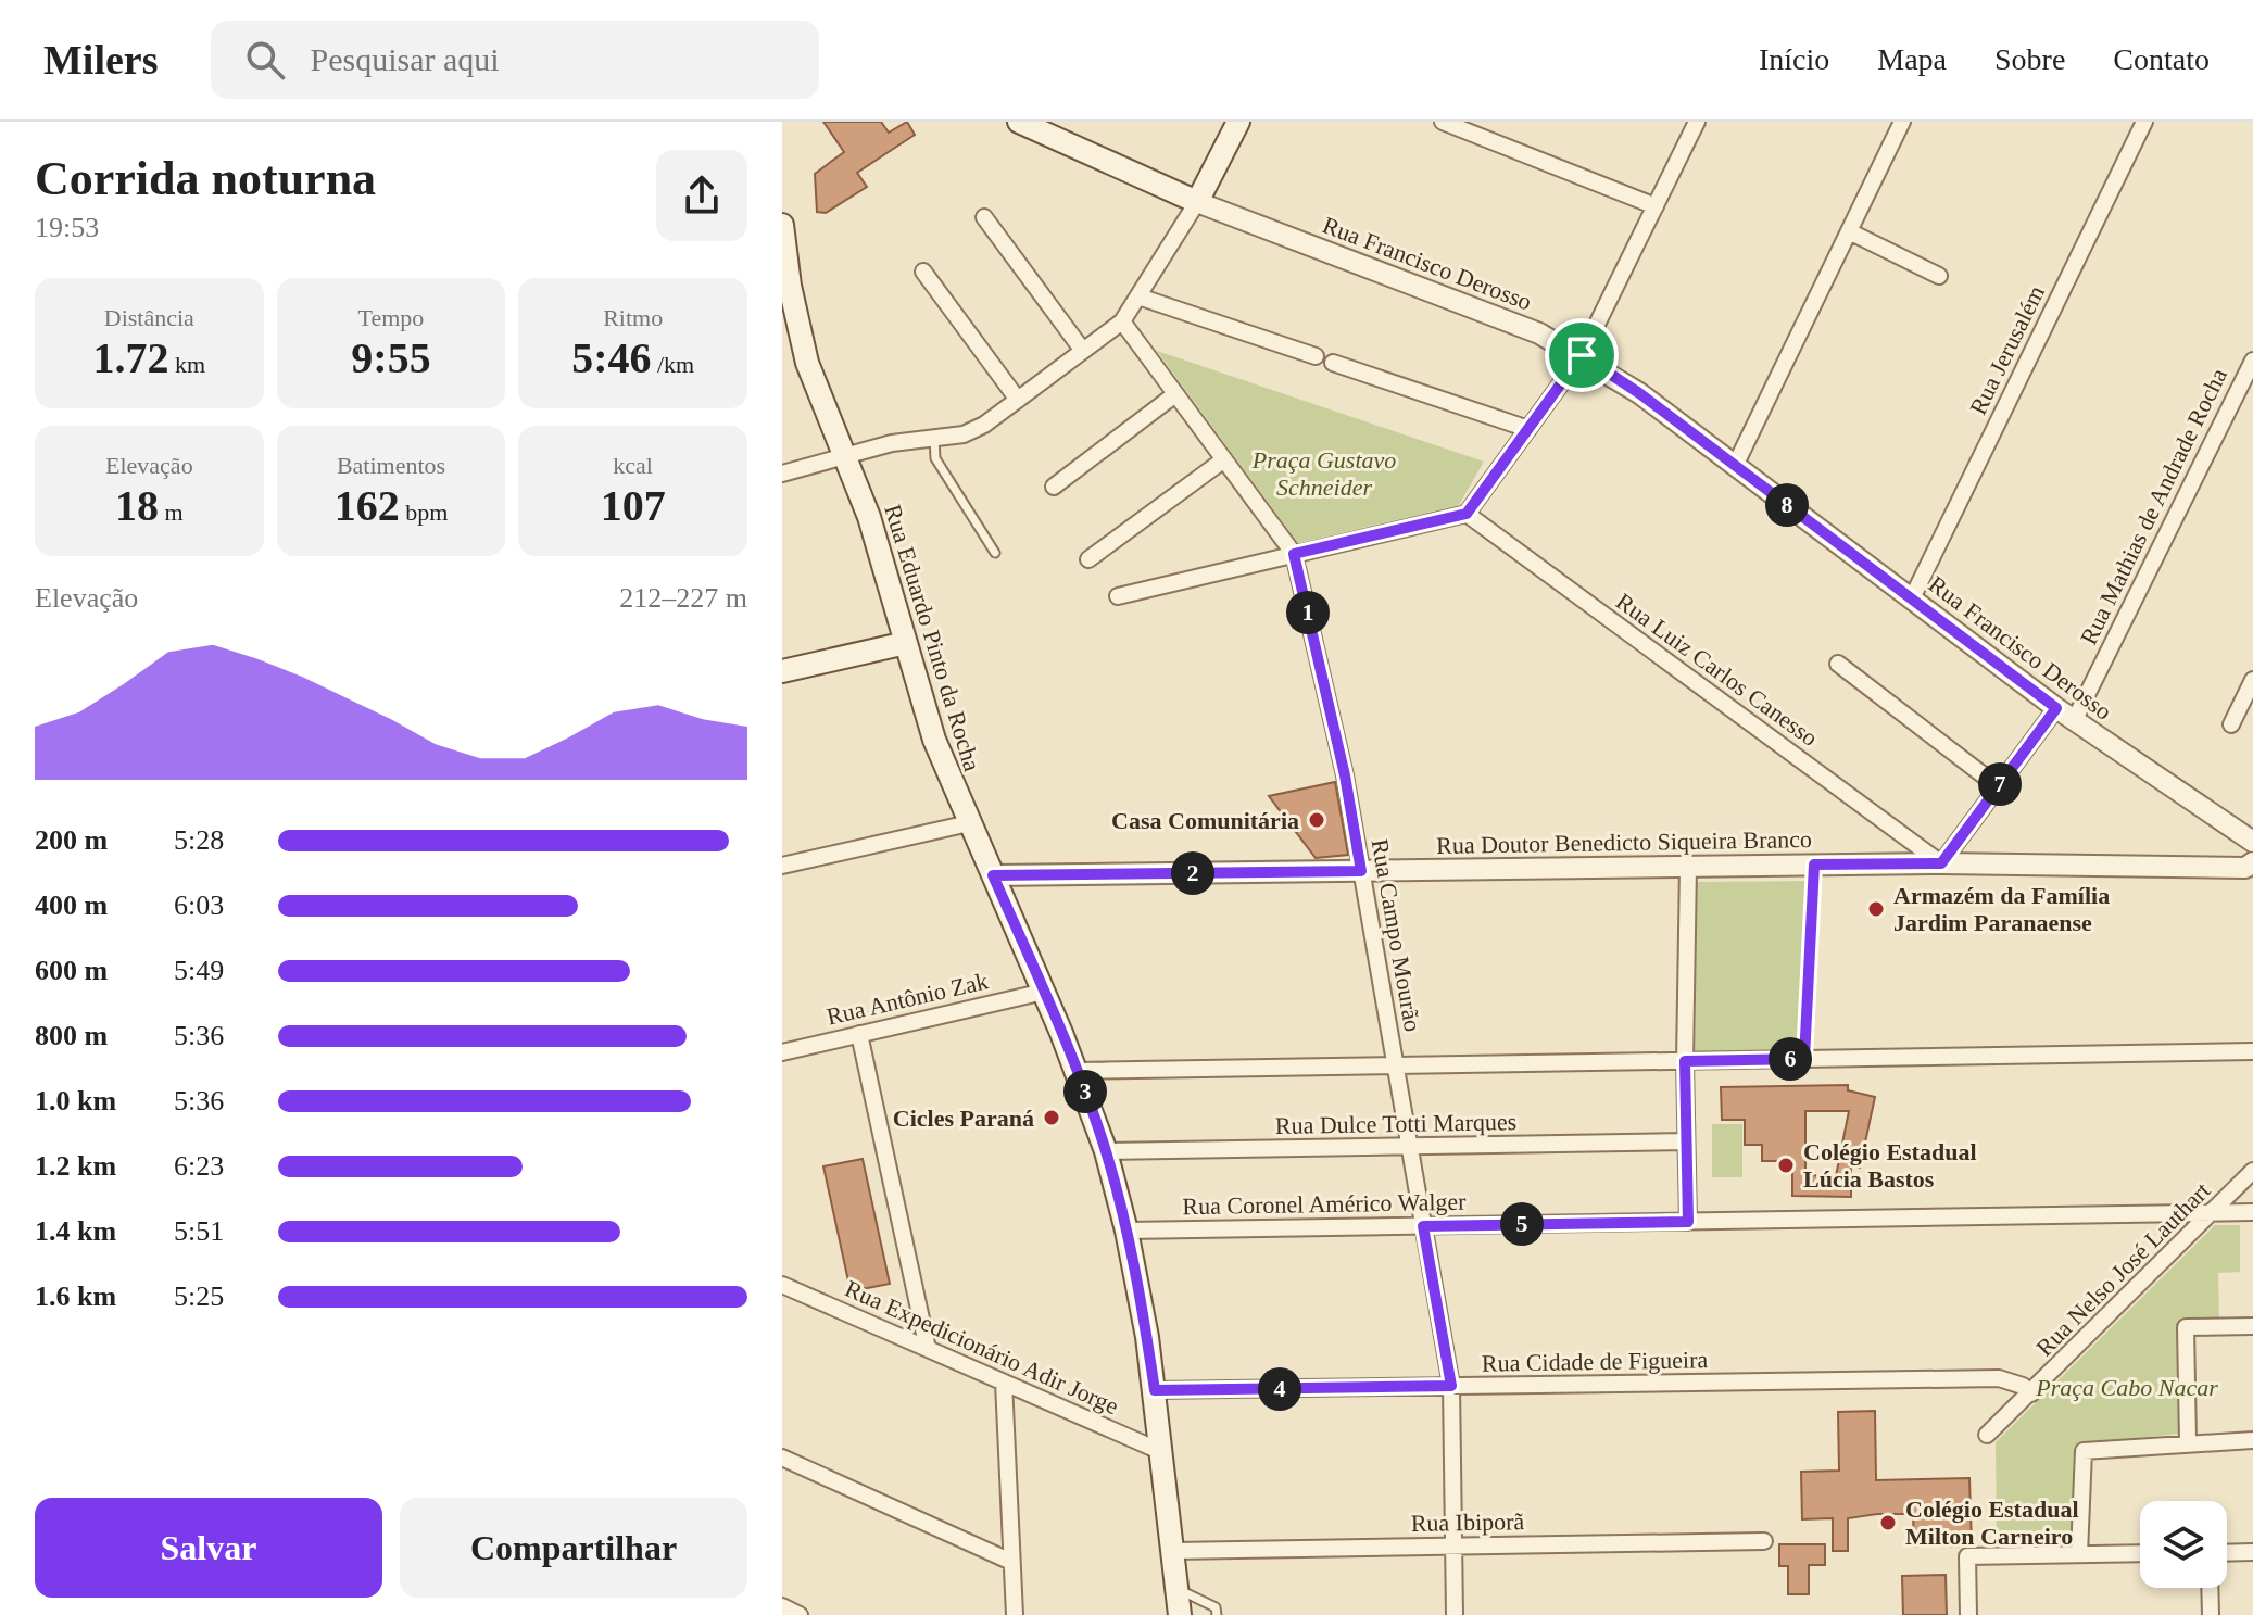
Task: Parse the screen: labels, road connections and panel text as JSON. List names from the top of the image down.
{
  "streets": {
    "main road": ["Rua Francisco Derosso", "Rua Eduardo Pinto da Rocha"],
    "street": [
      "Rua Jerusalém",
      "Rua Mathias de Andrade Rocha",
      "Rua Luiz Carlos Canesso",
      "Rua Doutor Benedicto Siqueira Branco",
      "Rua Campo Mourão",
      "Rua Antônio Zak",
      "Rua Dulce Totti Marques",
      "Rua Coronel Américo Walger",
      "Rua Nelso José Lauthart",
      "Rua Expedicionário Adir Jorge",
      "Rua Cidade de Figueira",
      "Rua Ibiporã"
    ]
  },
  "crossings": [
    ["Rua Francisco Derosso", "Rua Jerusalém"],
    ["Rua Francisco Derosso", "Rua Mathias de Andrade Rocha"],
    ["Rua Eduardo Pinto da Rocha", "Rua Doutor Benedicto Siqueira Branco"],
    ["Rua Eduardo Pinto da Rocha", "Rua Antônio Zak"],
    ["Rua Eduardo Pinto da Rocha", "Rua Dulce Totti Marques"],
    ["Rua Eduardo Pinto da Rocha", "Rua Coronel Américo Walger"],
    ["Rua Eduardo Pinto da Rocha", "Rua Expedicionário Adir Jorge"],
    ["Rua Eduardo Pinto da Rocha", "Rua Cidade de Figueira"],
    ["Rua Eduardo Pinto da Rocha", "Rua Ibiporã"],
    ["Rua Luiz Carlos Canesso", "Rua Doutor Benedicto Siqueira Branco"],
    ["Rua Doutor Benedicto Siqueira Branco", "Rua Campo Mourão"],
    ["Rua Campo Mourão", "Rua Dulce Totti Marques"],
    ["Rua Campo Mourão", "Rua Coronel Américo Walger"],
    ["Rua Campo Mourão", "Rua Cidade de Figueira"],
    ["Rua Campo Mourão", "Rua Ibiporã"],
    ["Rua Coronel Américo Walger", "Rua Nelso José Lauthart"],
    ["Rua Nelso José Lauthart", "Rua Cidade de Figueira"]
  ],
  "parks": ["Praça Gustavo Schneider", "Praça Cabo Nacar"],
  "places": [
    "Casa Comunitária",
    "Armazém da Família Jardim Paranaense",
    "Cicles Paraná",
    "Colégio Estadual Lúcia Bastos",
    "Colégio Estadual Milton Carneiro"
  ],
  "page": {
    "header": "Milers",
    "search": "Pesquisar aqui",
    "nav": [
      "Início",
      "Mapa",
      "Sobre",
      "Contato"
    ],
    "heading": ["Corrida noturna", "19:53"],
    "stats": [
      ["Distância", "1.72 km"],
      ["Tempo", "9:55"],
      ["Ritmo", "5:46 /km"],
      ["Elevação", "18 m"],
      ["Batimentos", "162 bpm"],
      ["kcal", "107"]
    ],
    "pins": [
      "8",
      "1",
      "7",
      "2",
      "6",
      "3",
      "5",
      "4"
    ],
    "chart": ["Elevação", "212–227 m"],
    "list": [
      {
        "name": "200 m",
        "note": "5:28"
      },
      {
        "name": "400 m",
        "note": "6:03"
      },
      {
        "name": "600 m",
        "note": "5:49"
      },
      {
        "name": "800 m",
        "note": "5:36"
      },
      {
        "name": "1.0 km",
        "note": "5:36"
      },
      {
        "name": "1.2 km",
        "note": "6:23"
      },
      {
        "name": "1.4 km",
        "note": "5:51"
      },
      {
        "name": "1.6 km",
        "note": "5:25"
      }
    ],
    "buttons": ["Salvar", "Compartilhar"]
  }
}
